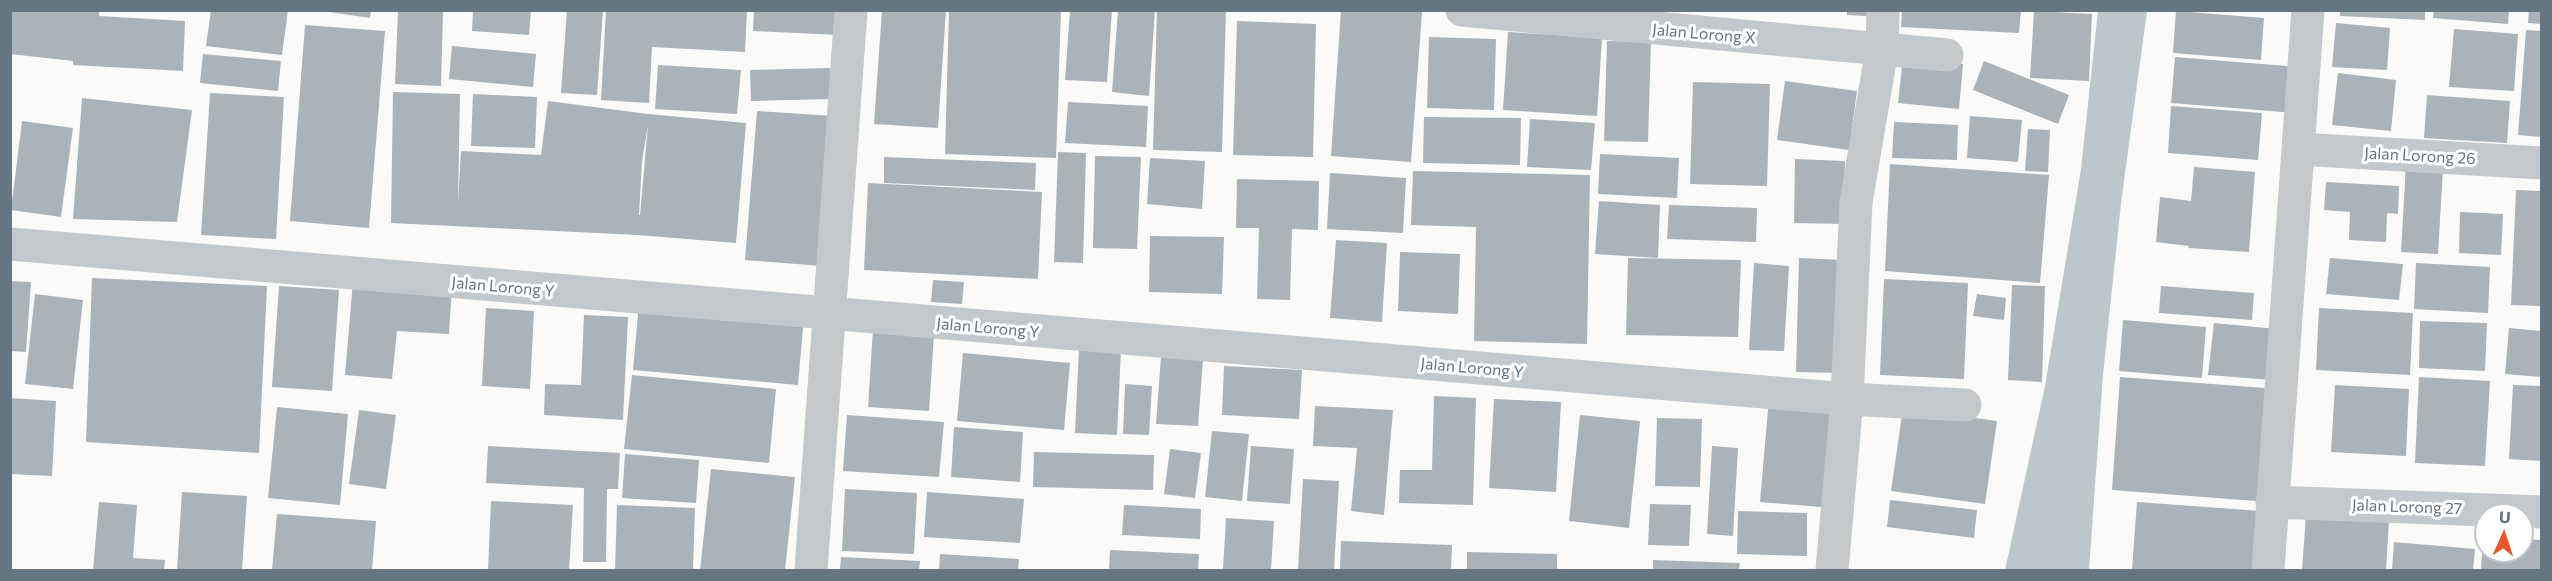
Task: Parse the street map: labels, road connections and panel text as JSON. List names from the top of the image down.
{
  "streets": {
    "street": [
      "Jalan Lorong X",
      "Jalan Lorong 26",
      "Jalan Lorong Y",
      "Jalan Lorong 27"
    ]
  },
  "north": "top"
}
